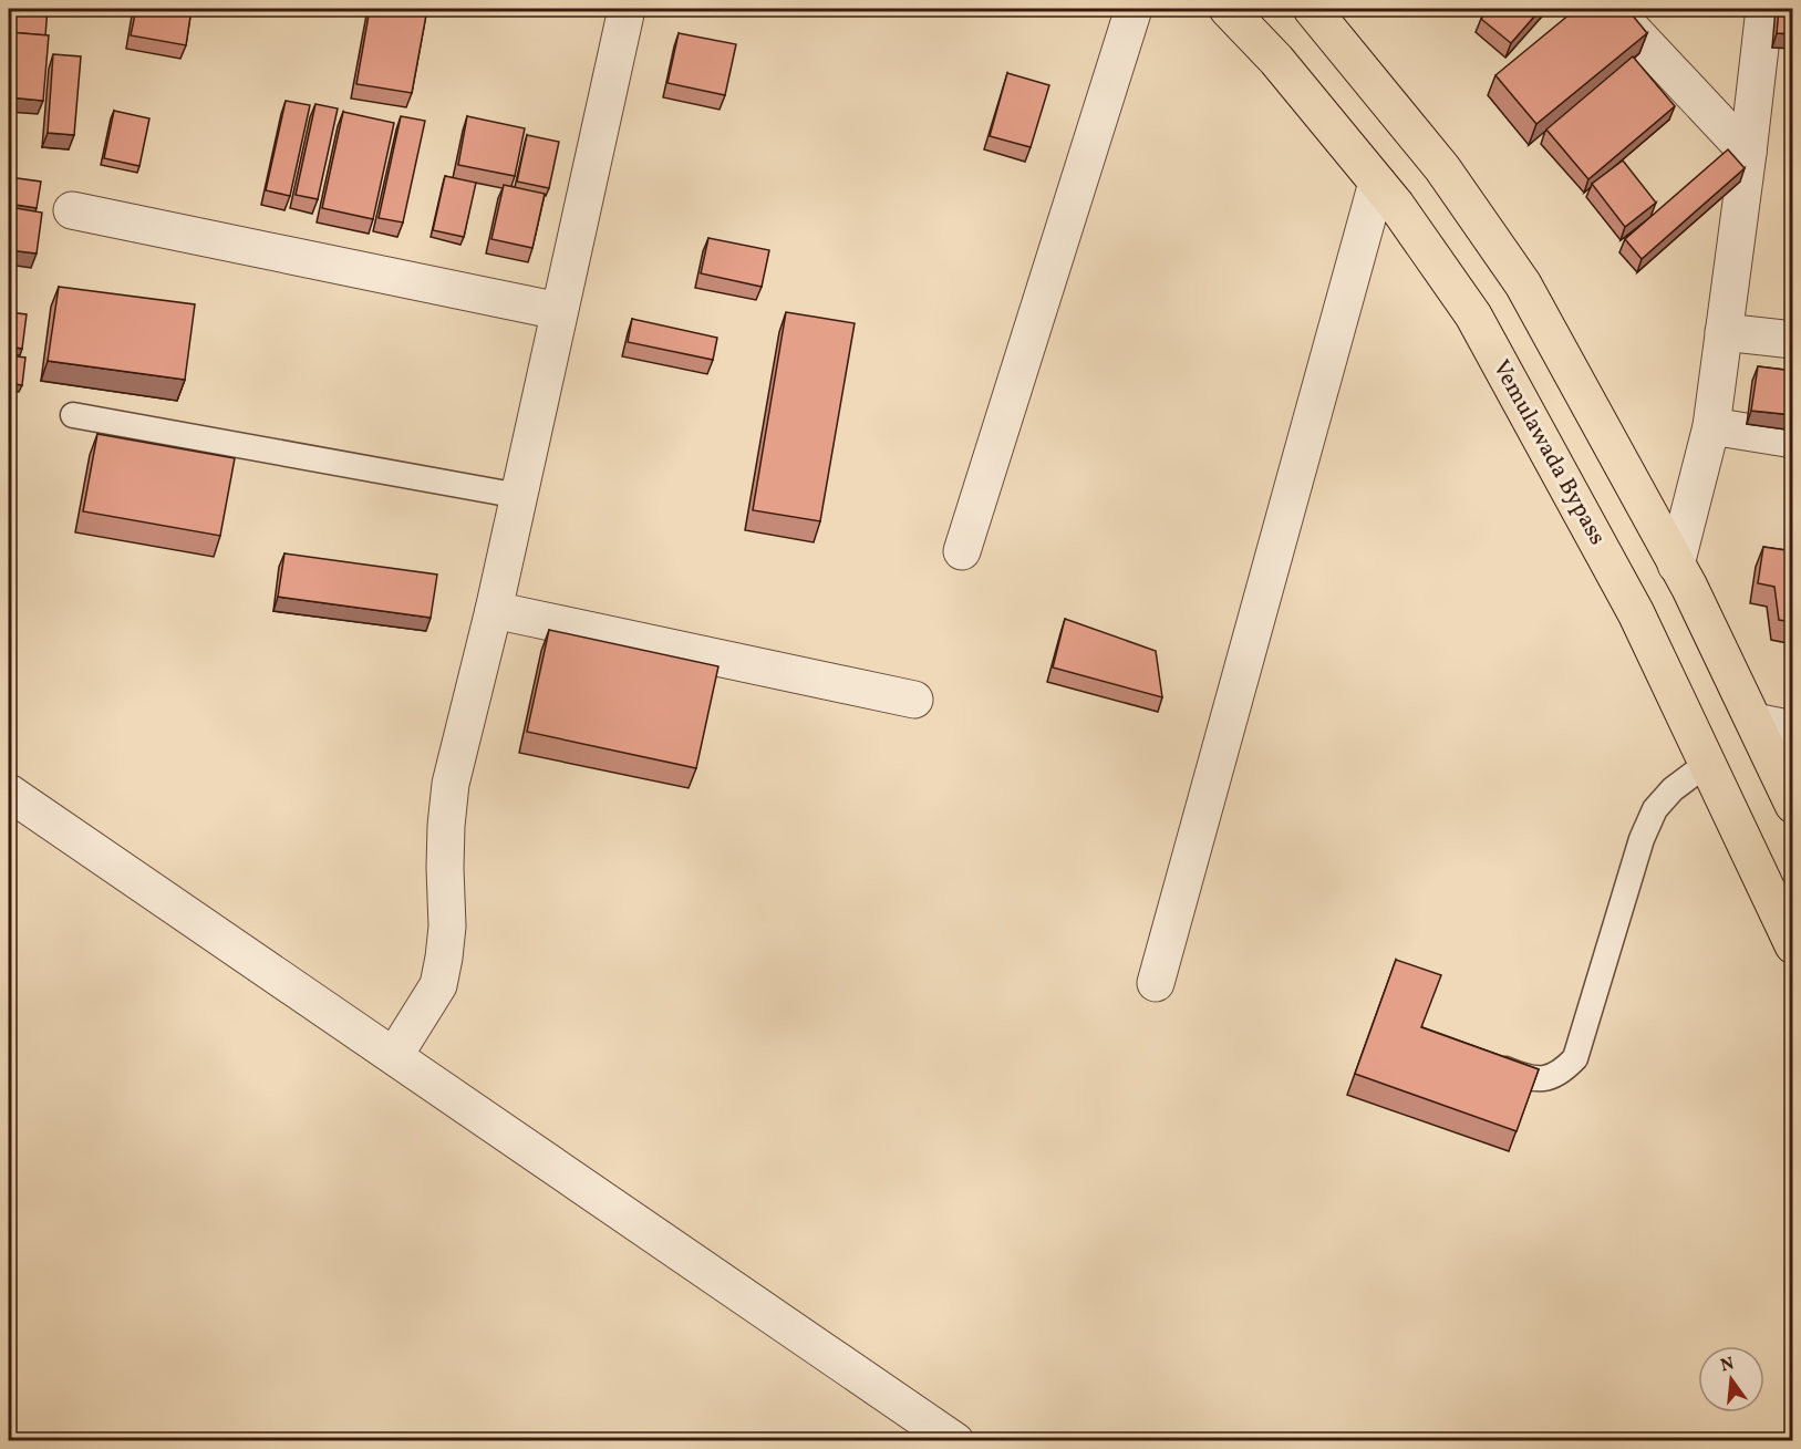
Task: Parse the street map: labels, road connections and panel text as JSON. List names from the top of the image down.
{
  "streets": {
    "main road": ["Vemulawada Bypass"]
  },
  "north": "top"
}
